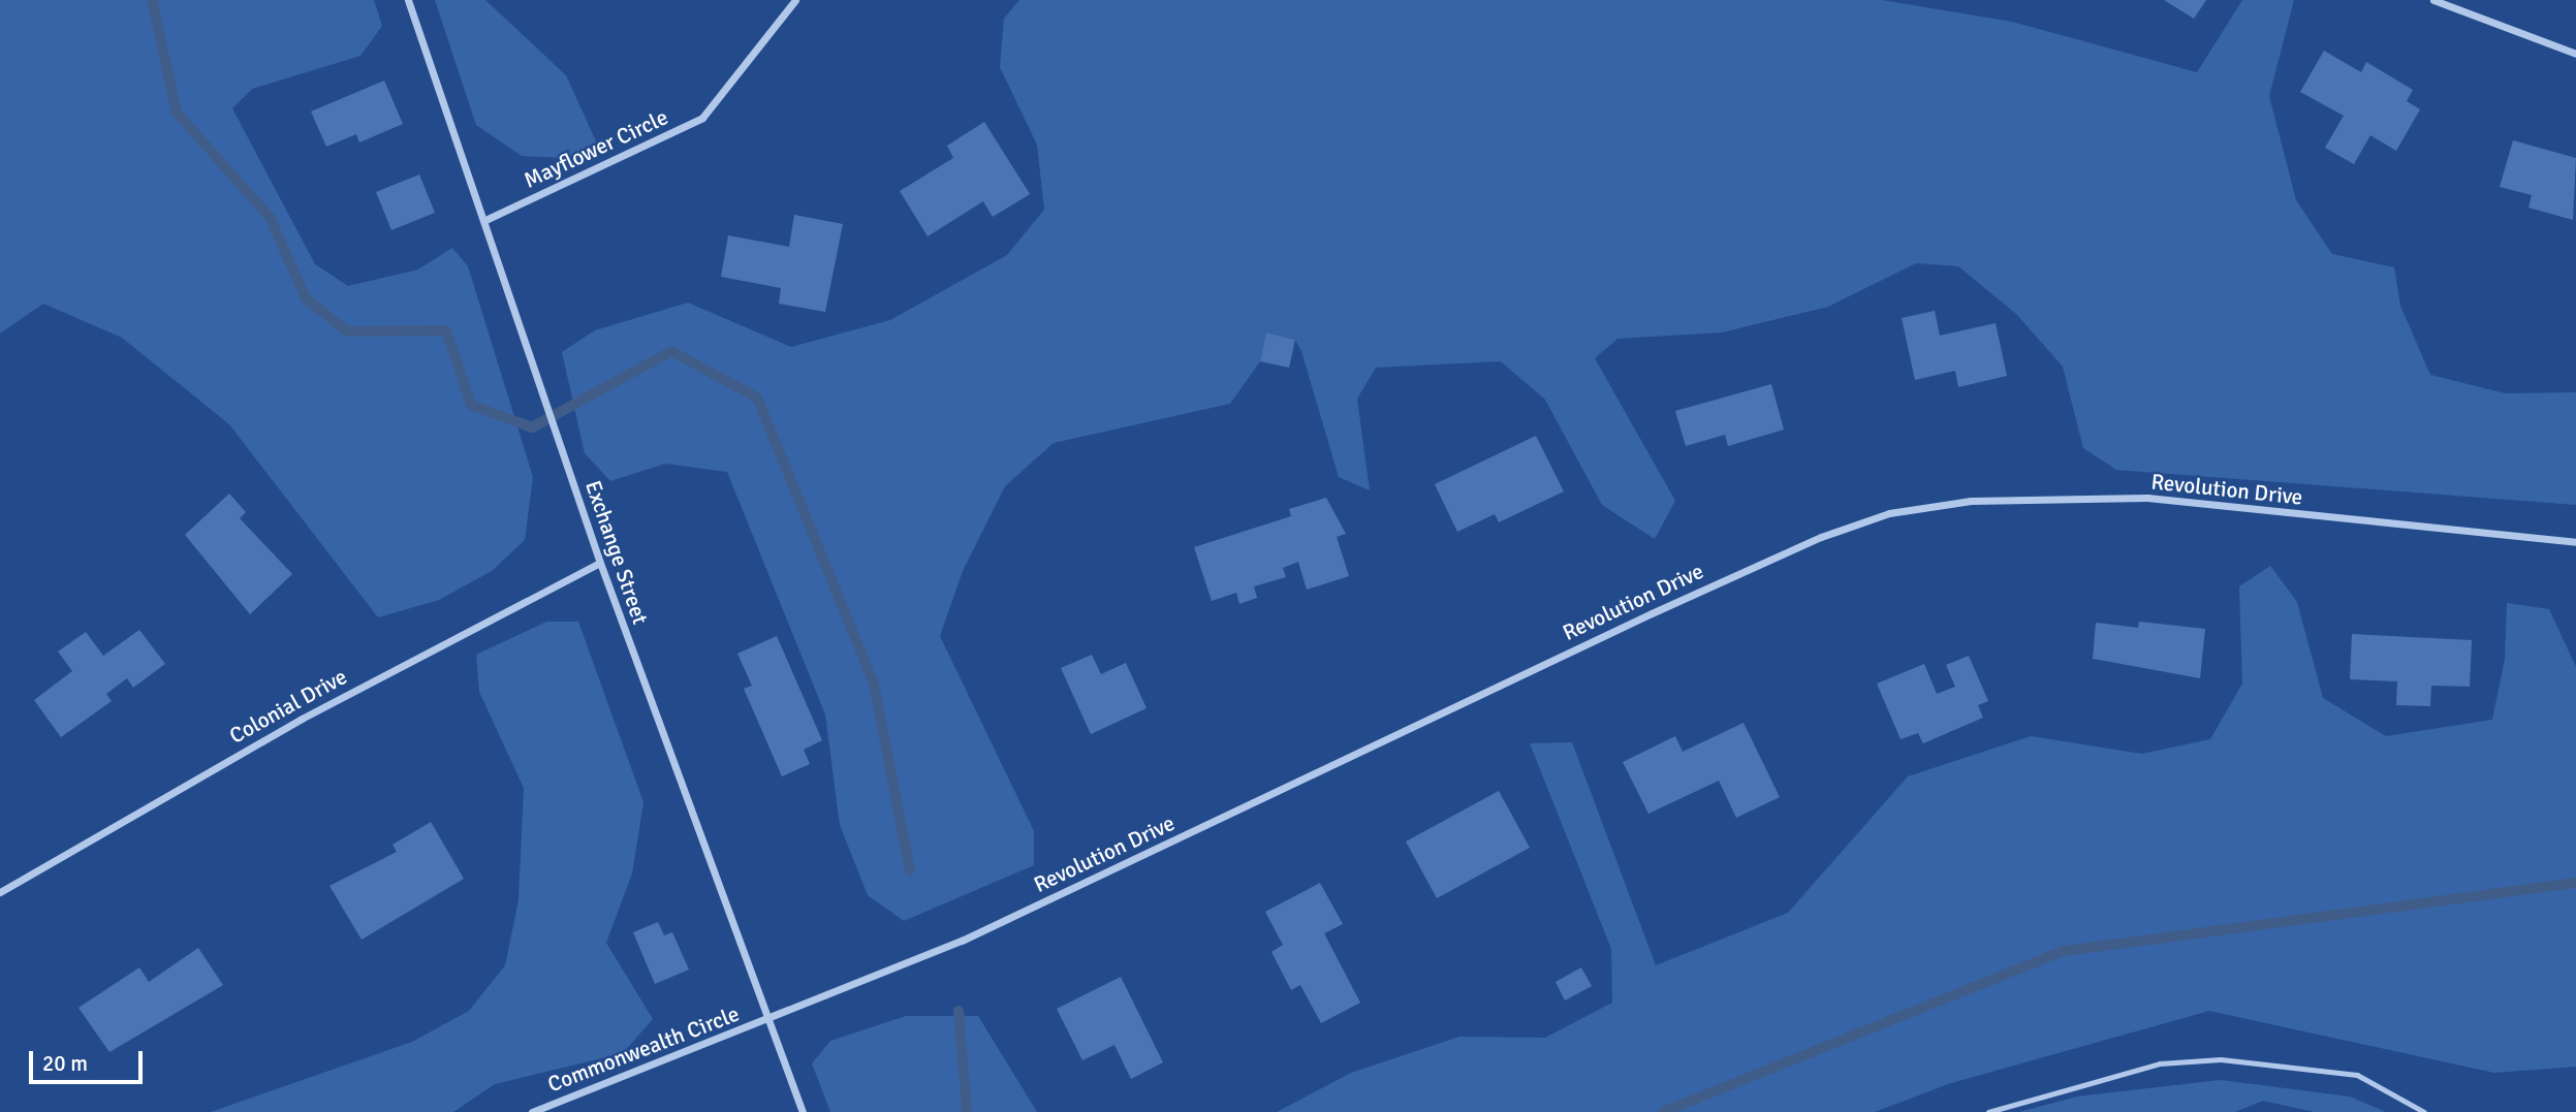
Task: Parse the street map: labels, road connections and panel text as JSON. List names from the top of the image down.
{
  "streets": {
    "street": [
      "Mayflower Circle",
      "Revolution Drive",
      "Exchange Street",
      "Colonial Drive",
      "Commonwealth Circle"
    ]
  },
  "crossings": [
    ["Mayflower Circle", "Exchange Street"],
    ["Revolution Drive", "Exchange Street"],
    ["Revolution Drive", "Commonwealth Circle"],
    ["Exchange Street", "Colonial Drive"],
    ["Exchange Street", "Commonwealth Circle"]
  ],
  "scale_bar": "20 m"
}
